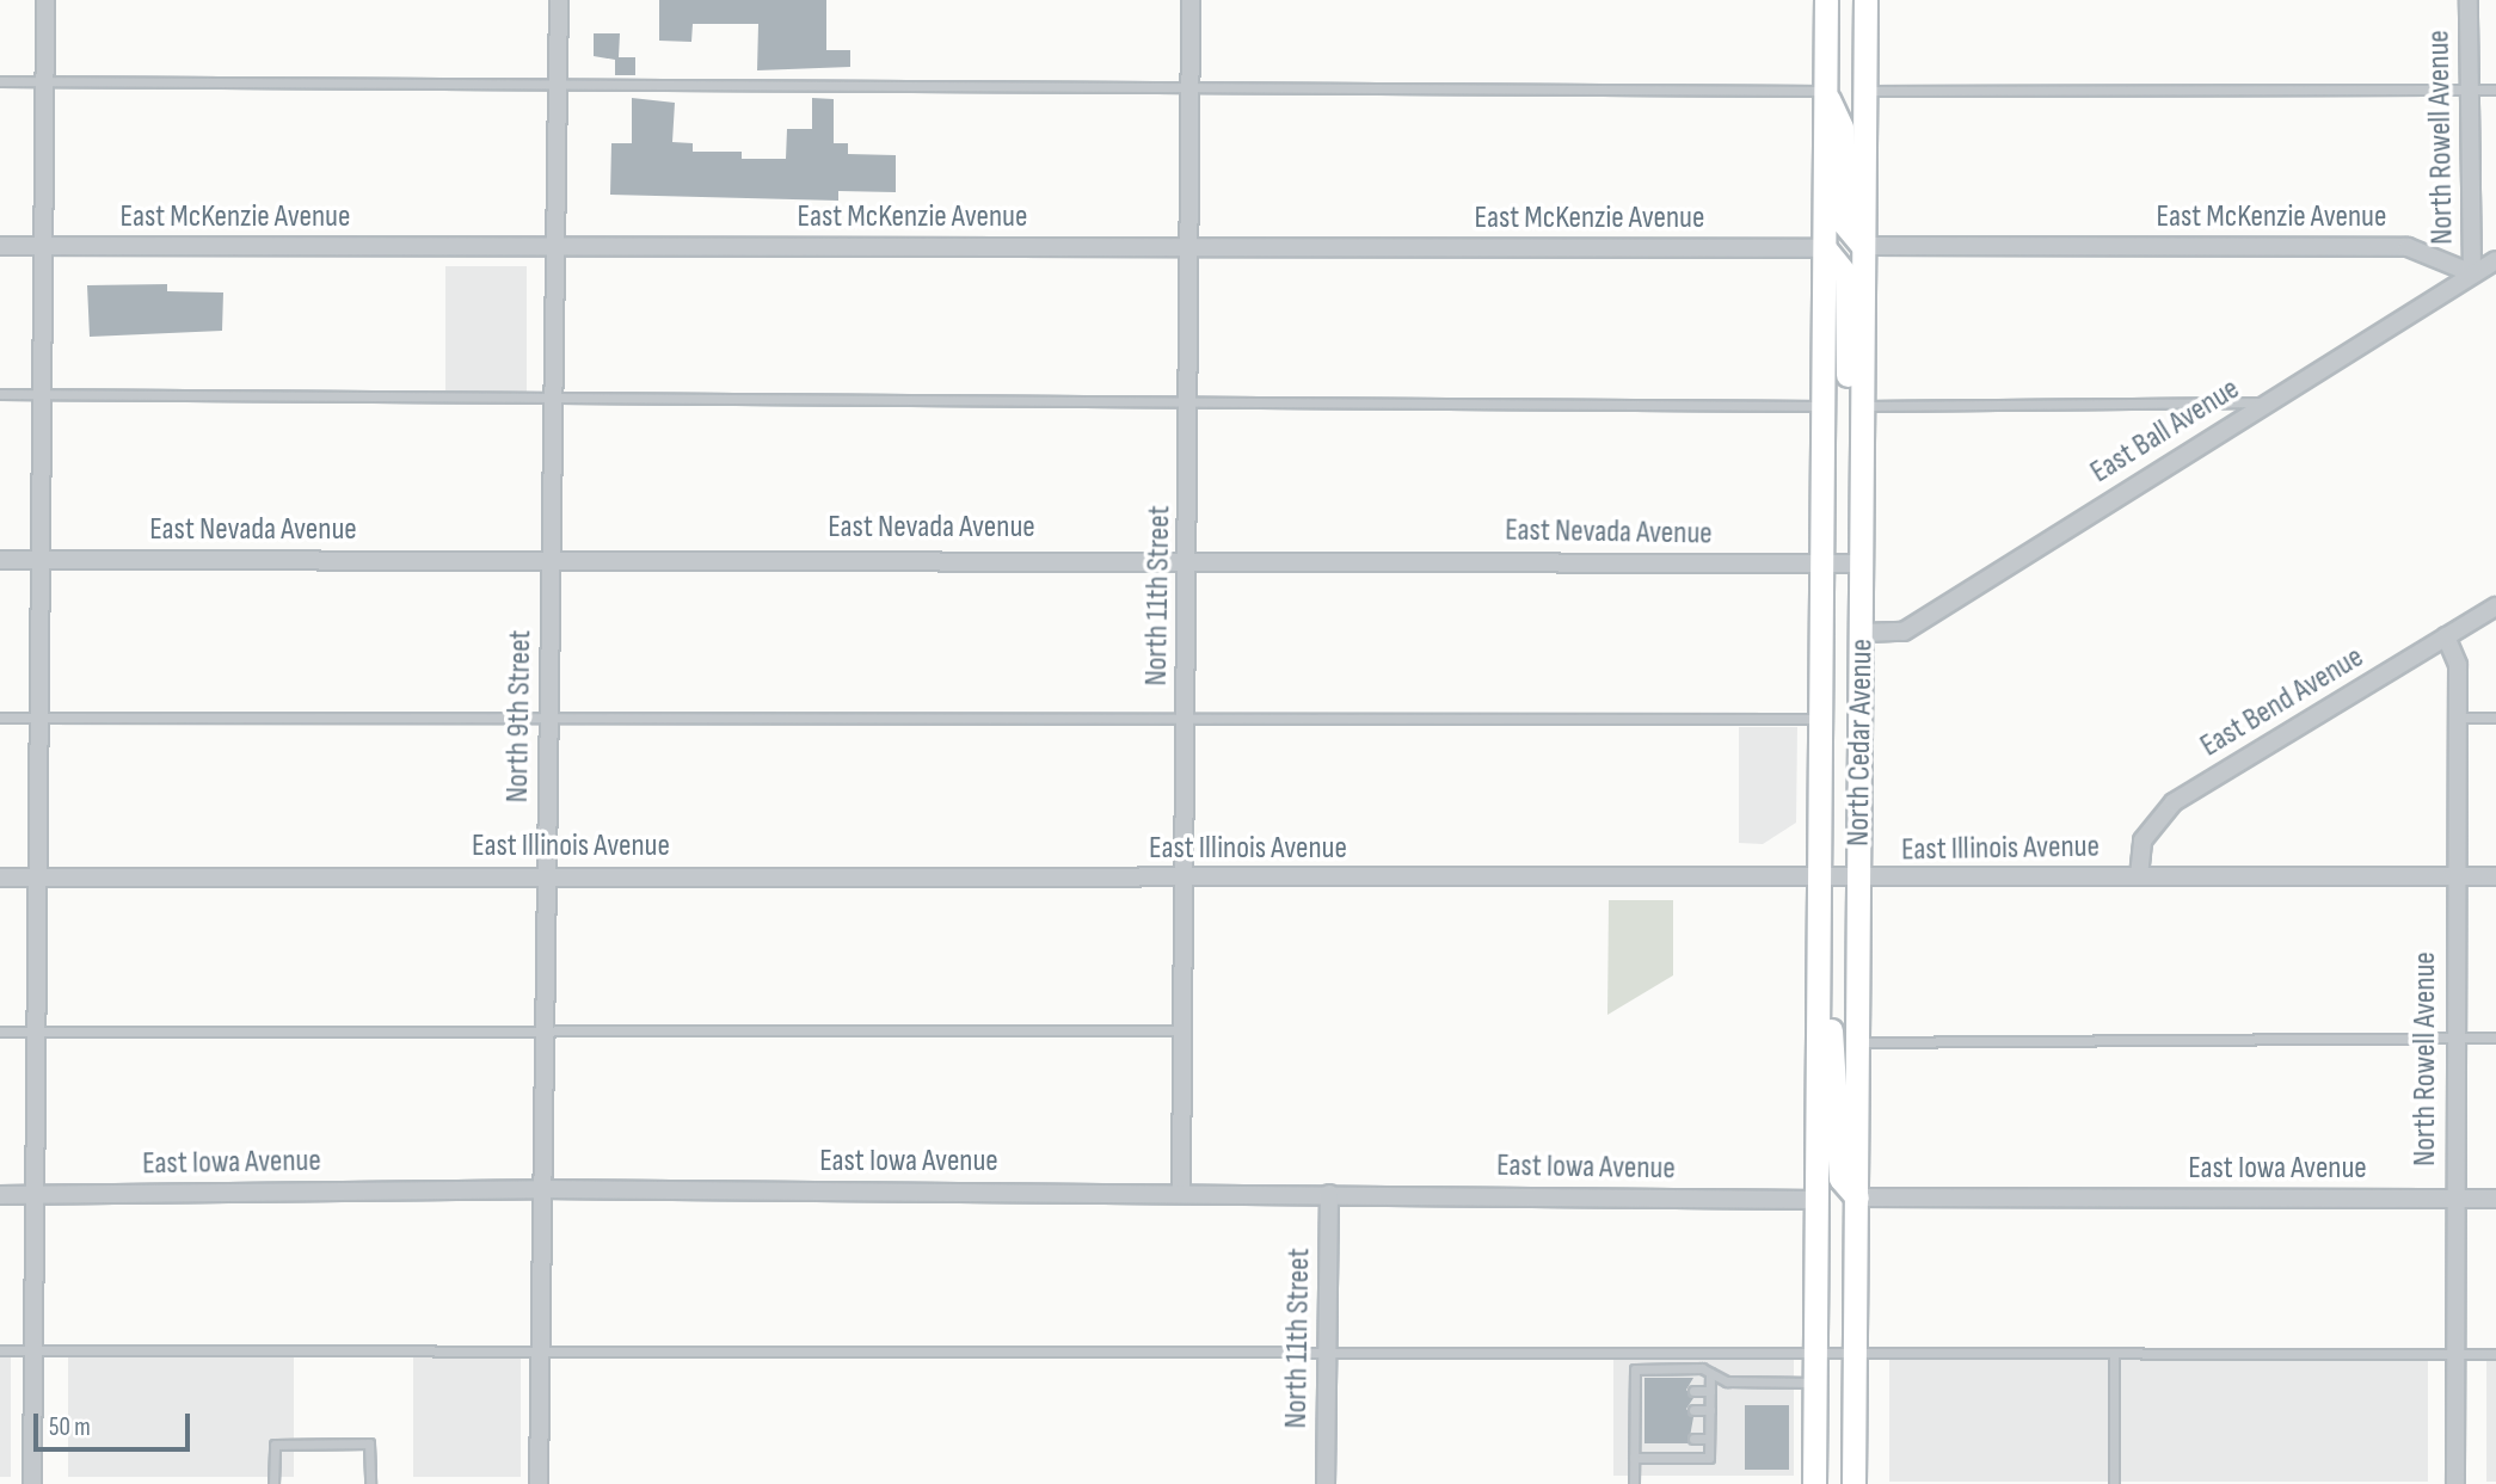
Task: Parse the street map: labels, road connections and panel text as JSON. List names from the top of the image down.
{
  "streets": {
    "main road": ["North Cedar Avenue"],
    "street": [
      "North Rowell Avenue",
      "East McKenzie Avenue",
      "East Ball Avenue",
      "East Nevada Avenue",
      "North 11th Street",
      "East Bend Avenue",
      "North 9th Street",
      "East Illinois Avenue",
      "East Iowa Avenue"
    ]
  },
  "crossings": [
    ["North Rowell Avenue", "East McKenzie Avenue"],
    ["North Rowell Avenue", "East Ball Avenue"],
    ["North Rowell Avenue", "East Bend Avenue"],
    ["North Rowell Avenue", "East Illinois Avenue"],
    ["North Rowell Avenue", "East Iowa Avenue"],
    ["East McKenzie Avenue", "East Ball Avenue"],
    ["East McKenzie Avenue", "North 11th Street"],
    ["East McKenzie Avenue", "North 9th Street"],
    ["East McKenzie Avenue", "North Cedar Avenue"],
    ["East Ball Avenue", "North Cedar Avenue"],
    ["East Nevada Avenue", "North 11th Street"],
    ["East Nevada Avenue", "North 9th Street"],
    ["East Nevada Avenue", "North Cedar Avenue"],
    ["North 11th Street", "East Illinois Avenue"],
    ["North 11th Street", "East Iowa Avenue"],
    ["East Bend Avenue", "East Illinois Avenue"],
    ["North 9th Street", "East Illinois Avenue"],
    ["North 9th Street", "East Iowa Avenue"],
    ["North Cedar Avenue", "East Illinois Avenue"],
    ["North Cedar Avenue", "East Iowa Avenue"]
  ],
  "scale_bar": "50 m"
}
